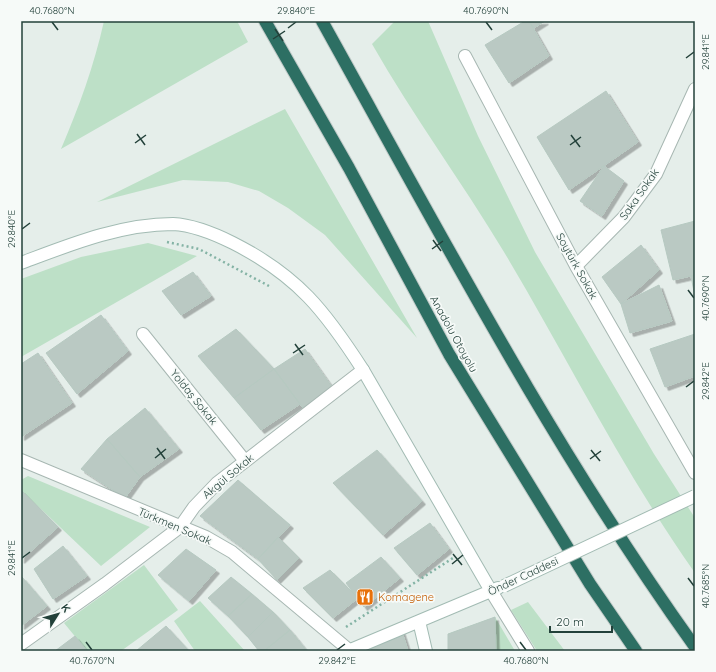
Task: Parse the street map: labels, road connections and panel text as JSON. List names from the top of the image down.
{
  "streets": {
    "highway": ["Anadolu Otoyolu"],
    "street": [
      "Saka Sokak",
      "Soytürk Sokak",
      "Yoldaş Sokak",
      "Akgül Sokak",
      "Türkmen Sokak",
      "Önder Caddesi"
    ]
  },
  "crossings": [
    ["Saka Sokak", "Soytürk Sokak"],
    ["Yoldaş Sokak", "Akgül Sokak"],
    ["Akgül Sokak", "Türkmen Sokak"],
    ["Türkmen Sokak", "Önder Caddesi"]
  ],
  "places": {
    "restaurant": ["Komagene"]
  },
  "scale_bar": "20 m",
  "north": "top right",
  "coordinates": [
    "40.7680°N",
    "29.840°E",
    "40.7690°N",
    "29.841°E",
    "29.842°E",
    "40.7685°N",
    "40.7670°N"
  ]
}
